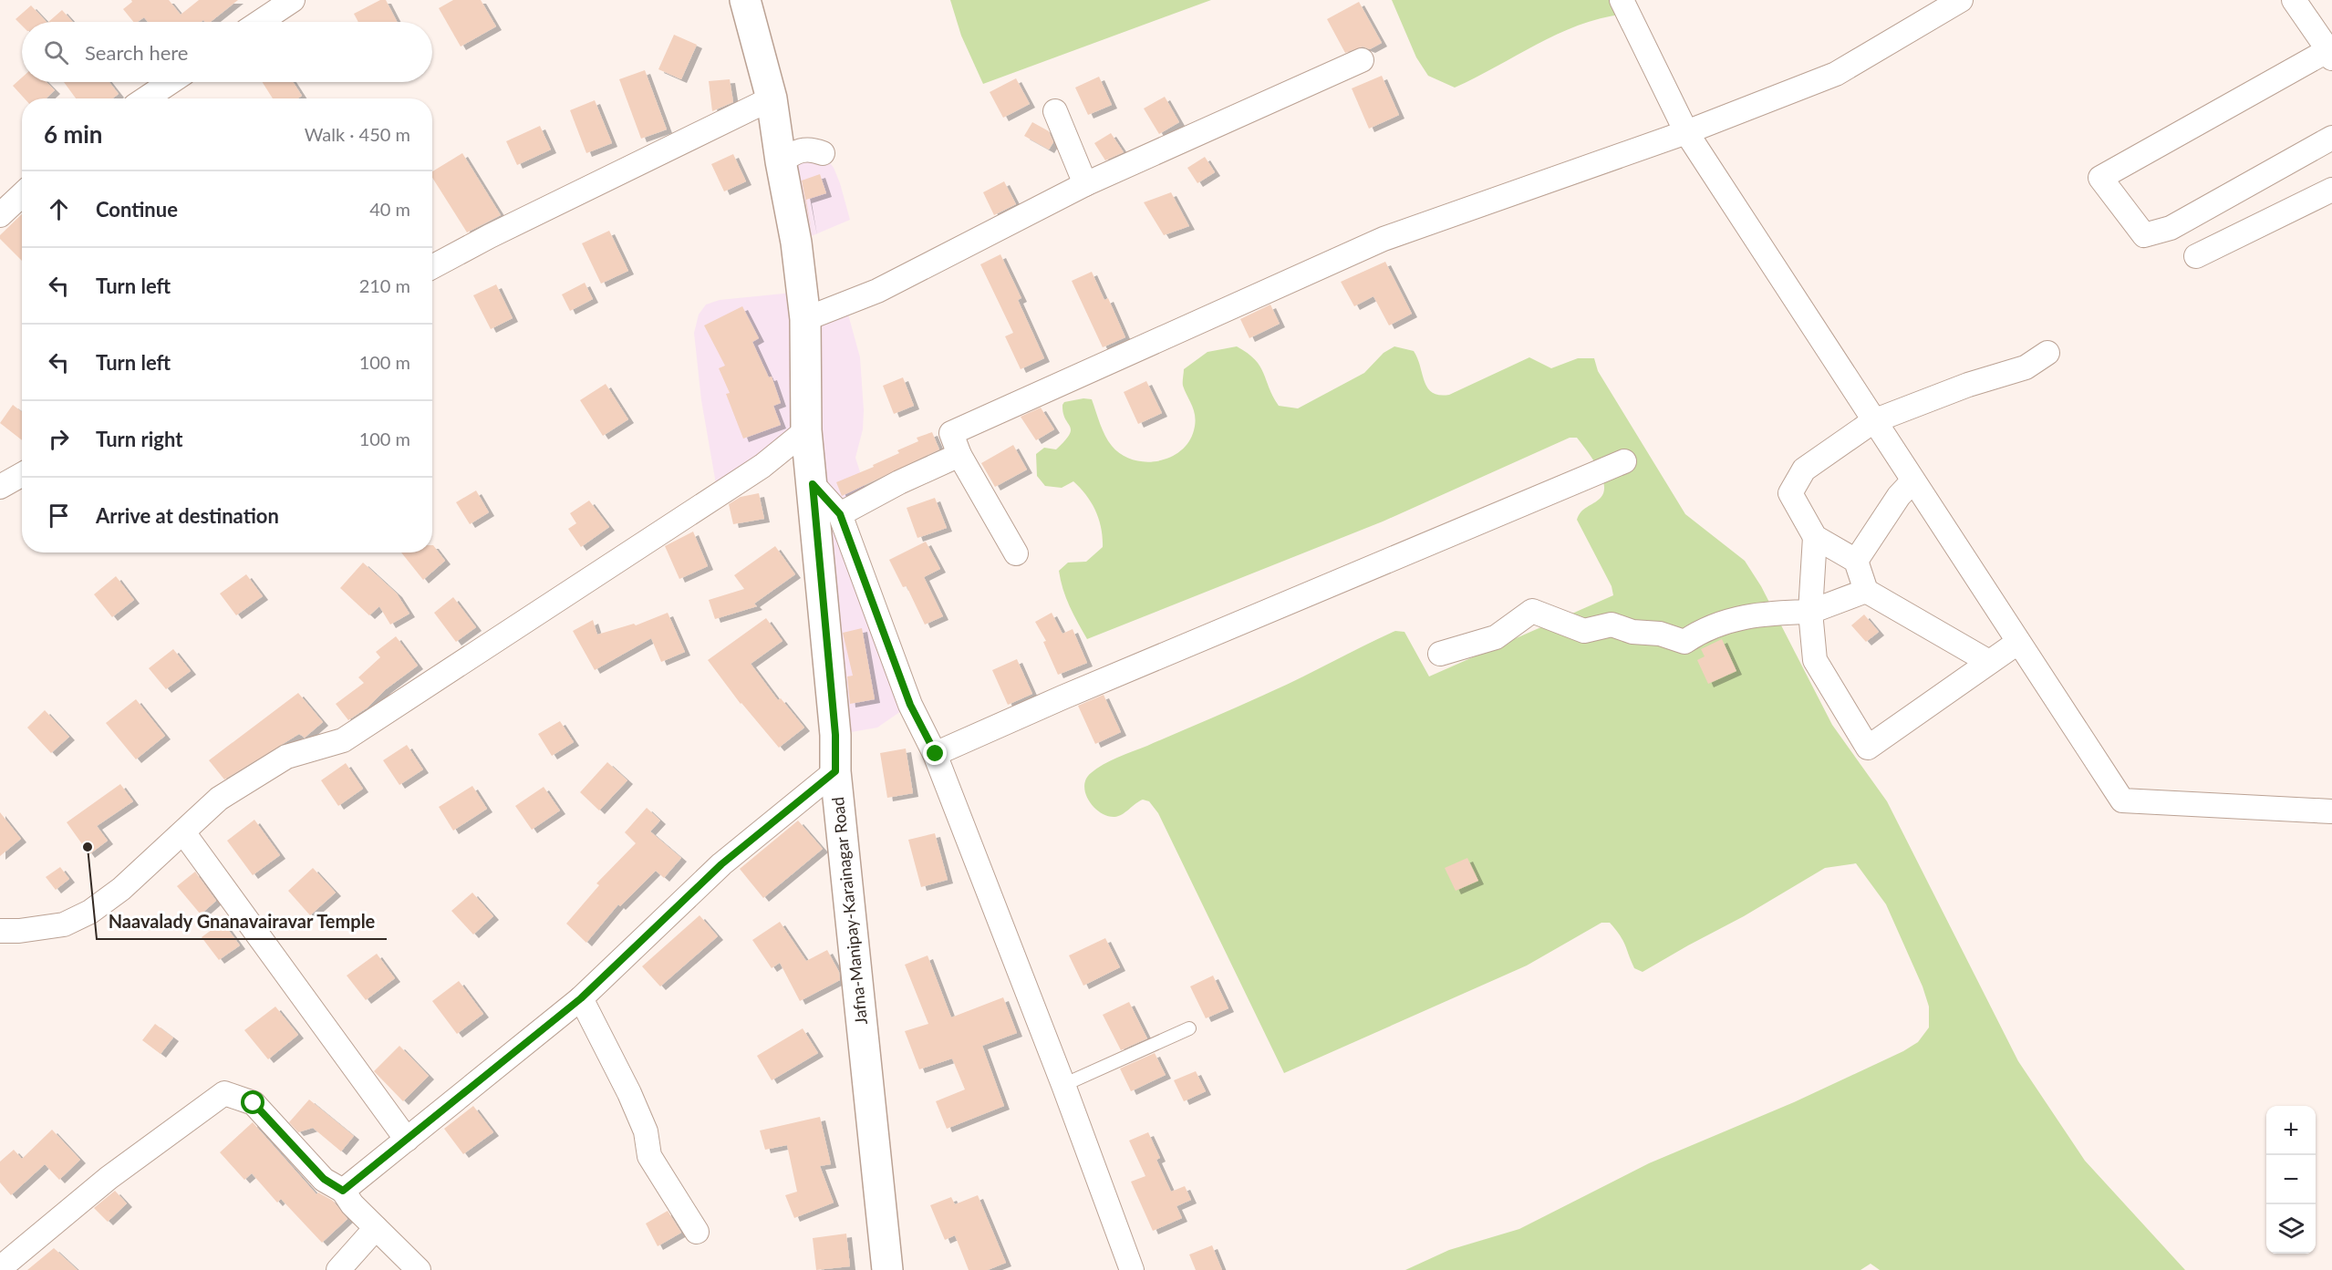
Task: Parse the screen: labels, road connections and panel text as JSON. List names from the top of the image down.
{
  "streets": {
    "main road": ["Jafna-Manipay-Karainagar Road"]
  },
  "places": ["Naavalady Gnanavairavar Temple"],
  "page": {
    "search": "Search here",
    "heading": ["6 min", "Walk · 450 m"],
    "list": [
      ["Continue", "40 m"],
      ["Turn left", "210 m"],
      ["Turn left", "100 m"],
      ["Turn right", "100 m"],
      "Arrive at destination"
    ],
    "map_buttons": ["+", "−"]
  }
}
